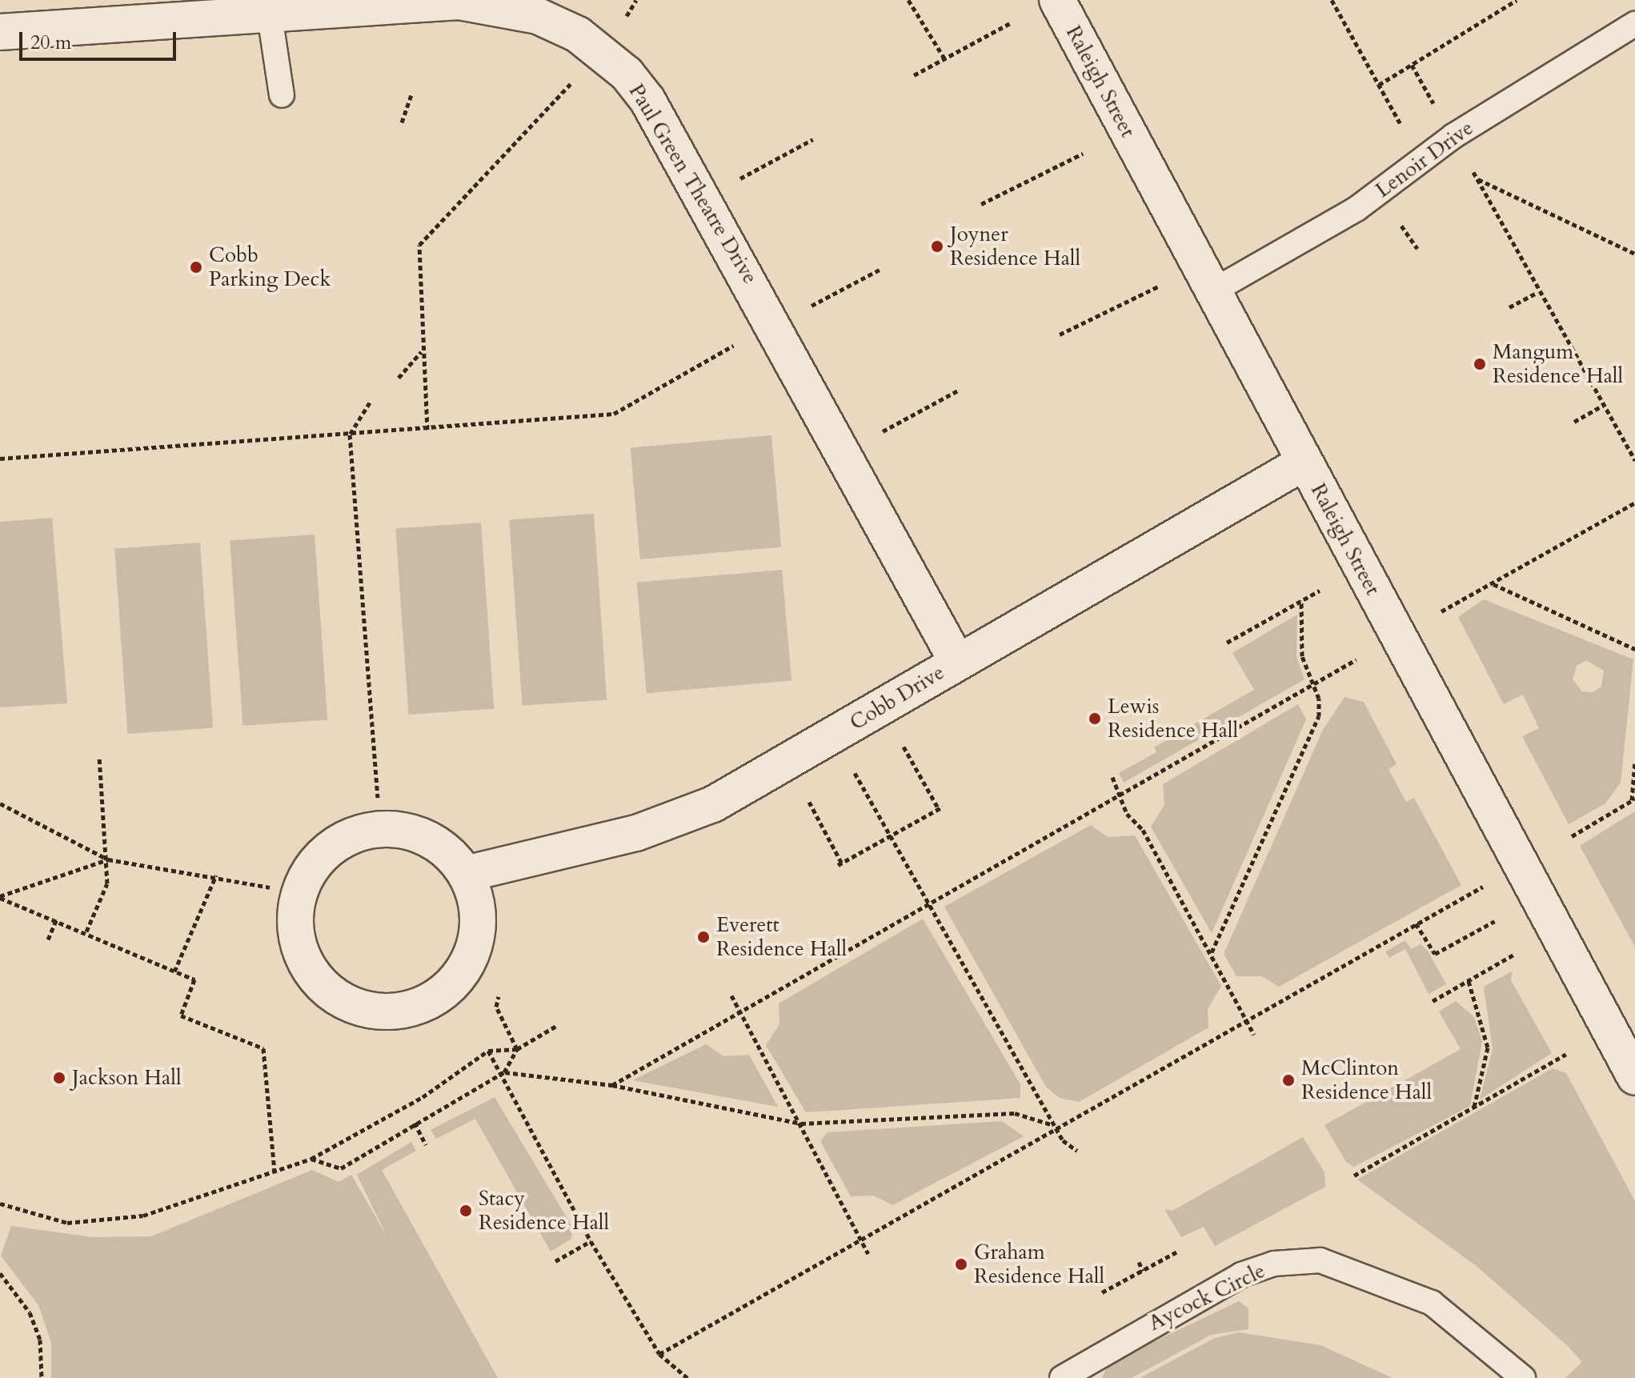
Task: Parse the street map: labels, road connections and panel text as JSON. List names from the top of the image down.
{
  "streets": {
    "street": ["Raleigh Street", "Paul Green Theatre Drive", "Cobb Drive"],
    "lane": ["Lenoir Drive", "Aycock Circle"]
  },
  "crossings": [
    ["Raleigh Street", "Lenoir Drive"],
    ["Raleigh Street", "Cobb Drive"],
    ["Paul Green Theatre Drive", "Cobb Drive"]
  ],
  "places": [
    "Joyner Residence Hall",
    "Cobb Parking Deck",
    "Mangum Residence Hall",
    "Lewis Residence Hall",
    "Everett Residence Hall",
    "Jackson Hall",
    "McClinton Residence Hall",
    "Stacy Residence Hall",
    "Graham Residence Hall"
  ],
  "scale_bar": "20 m"
}
